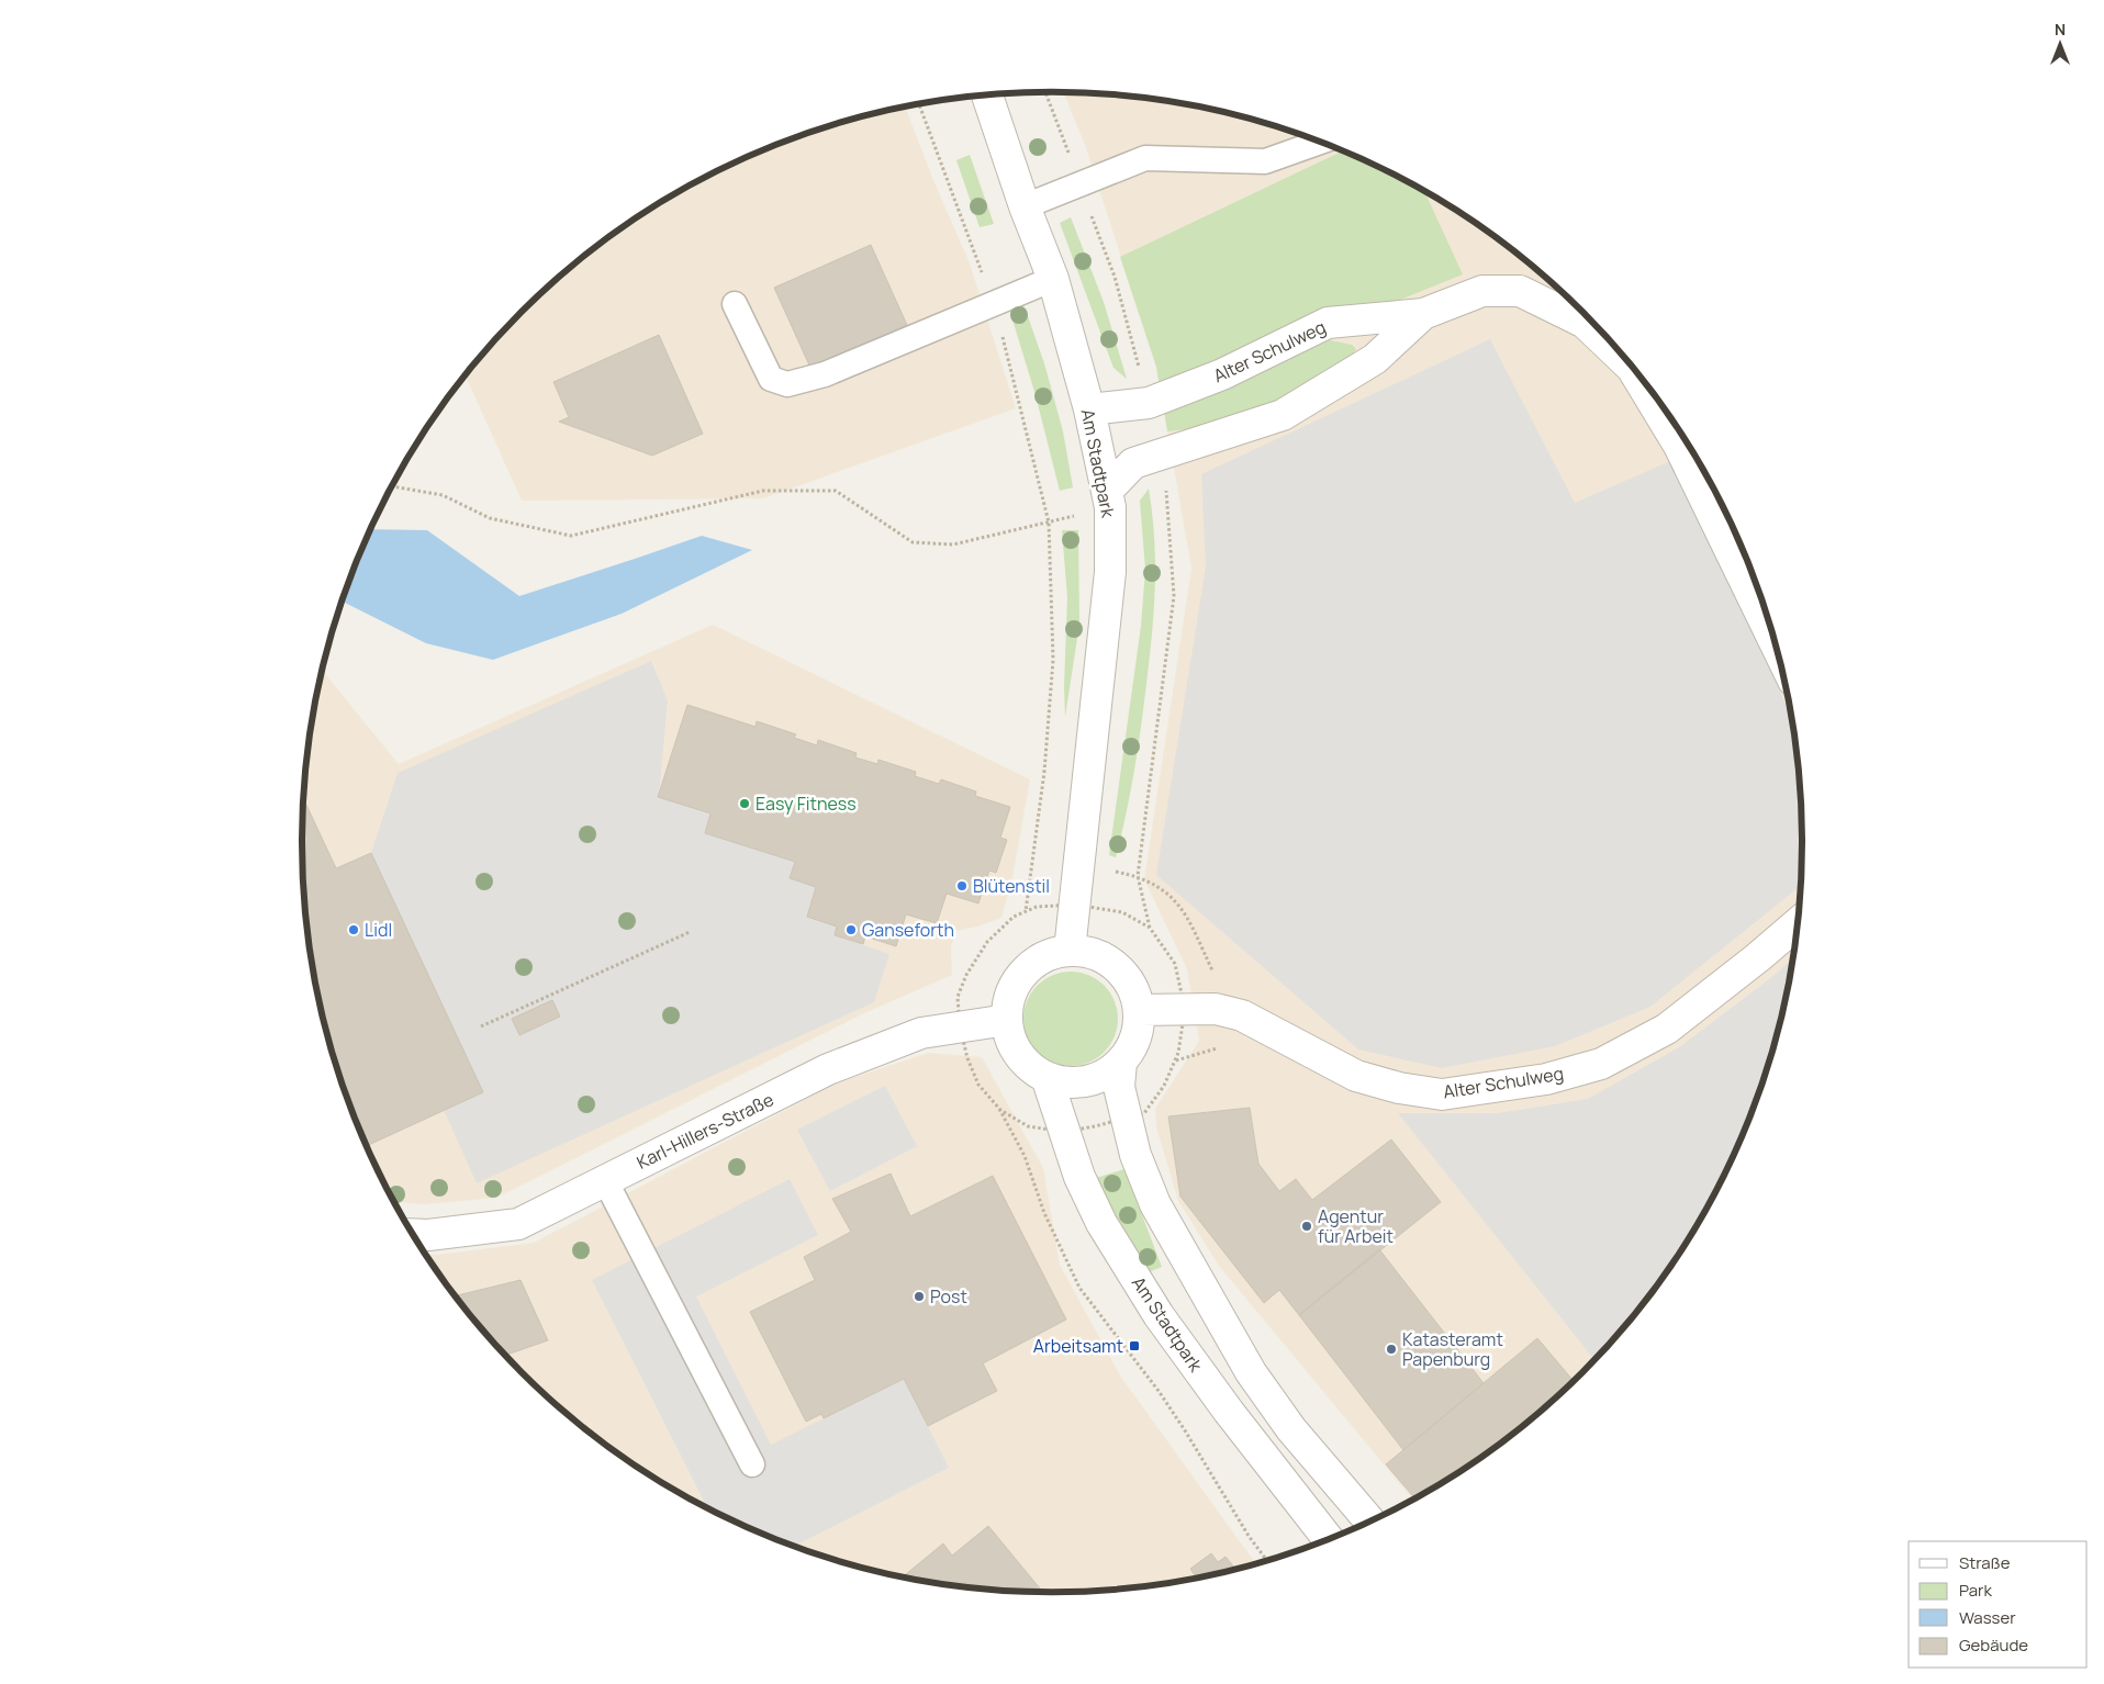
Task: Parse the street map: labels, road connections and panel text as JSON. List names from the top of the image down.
{
  "streets": {
    "street": ["Alter Schulweg", "Am Stadtpark", "Karl-Hillers-Straße"]
  },
  "crossings": [
    ["Alter Schulweg", "Am Stadtpark"],
    ["Alter Schulweg", "Karl-Hillers-Straße"],
    ["Am Stadtpark", "Karl-Hillers-Straße"]
  ],
  "places": {
    "other": [
      "Easy Fitness",
      "Blütenstil",
      "Lidl",
      "Ganseforth",
      "Agentur für Arbeit",
      "Post",
      "Katasteramt Papenburg"
    ],
    "transit": ["Arbeitsamt"]
  },
  "legend": [
    "Straße",
    "Park",
    "Wasser",
    "Gebäude"
  ],
  "north": "top"
}
